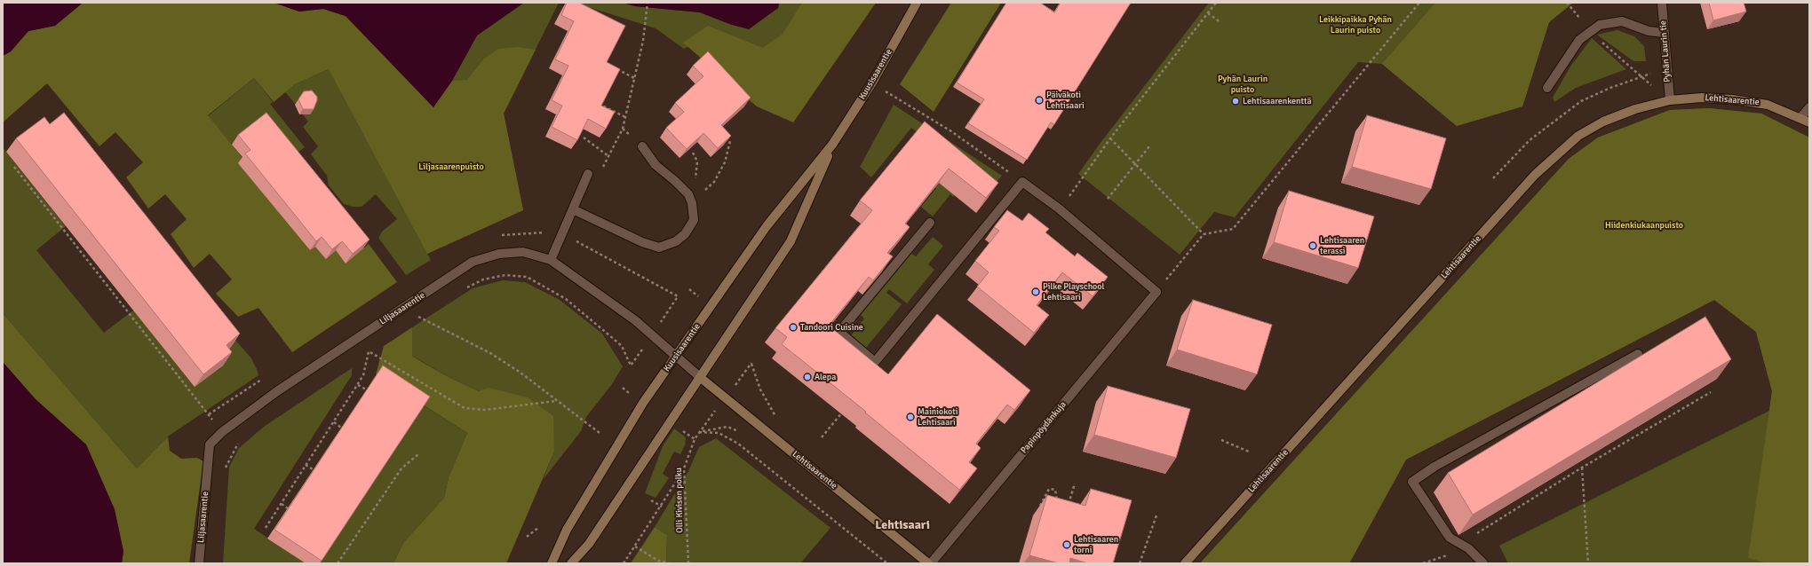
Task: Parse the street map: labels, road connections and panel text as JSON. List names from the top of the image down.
{
  "streets": {
    "main road": ["Kuusisaarentie", "Lehtisaarentie"],
    "street": ["Pyhän Laurin tie", "Liljasaarentie", "Papinpöydänkuja"],
    "path": ["Olli Kivisen polku"]
  },
  "crossings": [
    ["Pyhän Laurin tie", "Lehtisaarentie"],
    ["Kuusisaarentie", "Lehtisaarentie"],
    ["Kuusisaarentie", "Liljasaarentie"],
    ["Lehtisaarentie", "Liljasaarentie"]
  ],
  "districts": ["Lehtisaari"],
  "parks": [
    "Leikkipaikka Pyhän Laurin puisto",
    "Pyhän Laurin puisto",
    "Liljasaarenpuisto",
    "Hiidenkiukaanpuisto"
  ],
  "places": [
    "Päiväkoti Lehtisaari",
    "Lehtisaarenkenttä",
    "Lehtisaaren terassi",
    "Pilke Playschool Lehtisaari",
    "Tandoori Cuisine",
    "Alepa",
    "Mainiokoti Lehtisaari",
    "Lehtisaaren torni"
  ]
}
